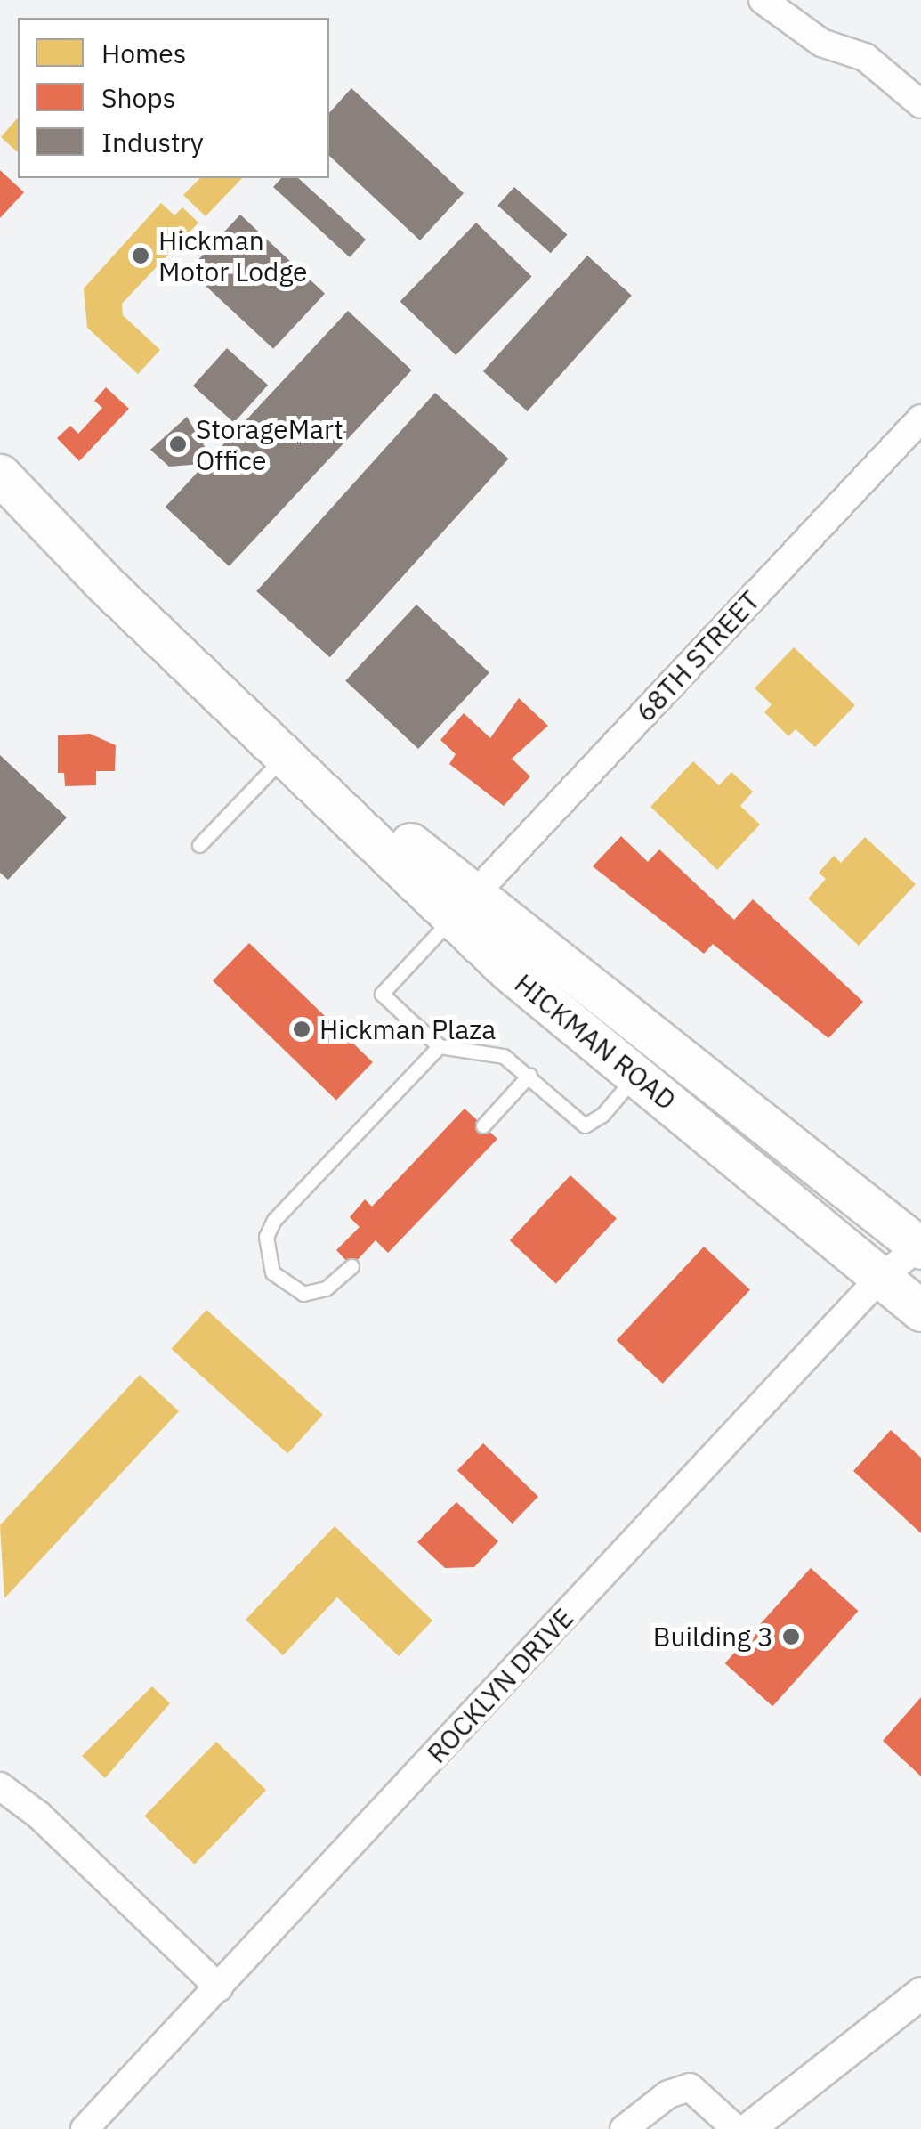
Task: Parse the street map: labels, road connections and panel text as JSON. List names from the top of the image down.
{
  "streets": {
    "main road": ["HICKMAN ROAD"],
    "street": ["68TH STREET", "ROCKLYN DRIVE"]
  },
  "crossings": [
    ["68TH STREET", "HICKMAN ROAD"],
    ["HICKMAN ROAD", "ROCKLYN DRIVE"]
  ],
  "places": [
    "Hickman Motor Lodge",
    "StorageMart Office",
    "Hickman Plaza",
    "Building 3"
  ],
  "legend": ["Homes", "Shops", "Industry"]
}
